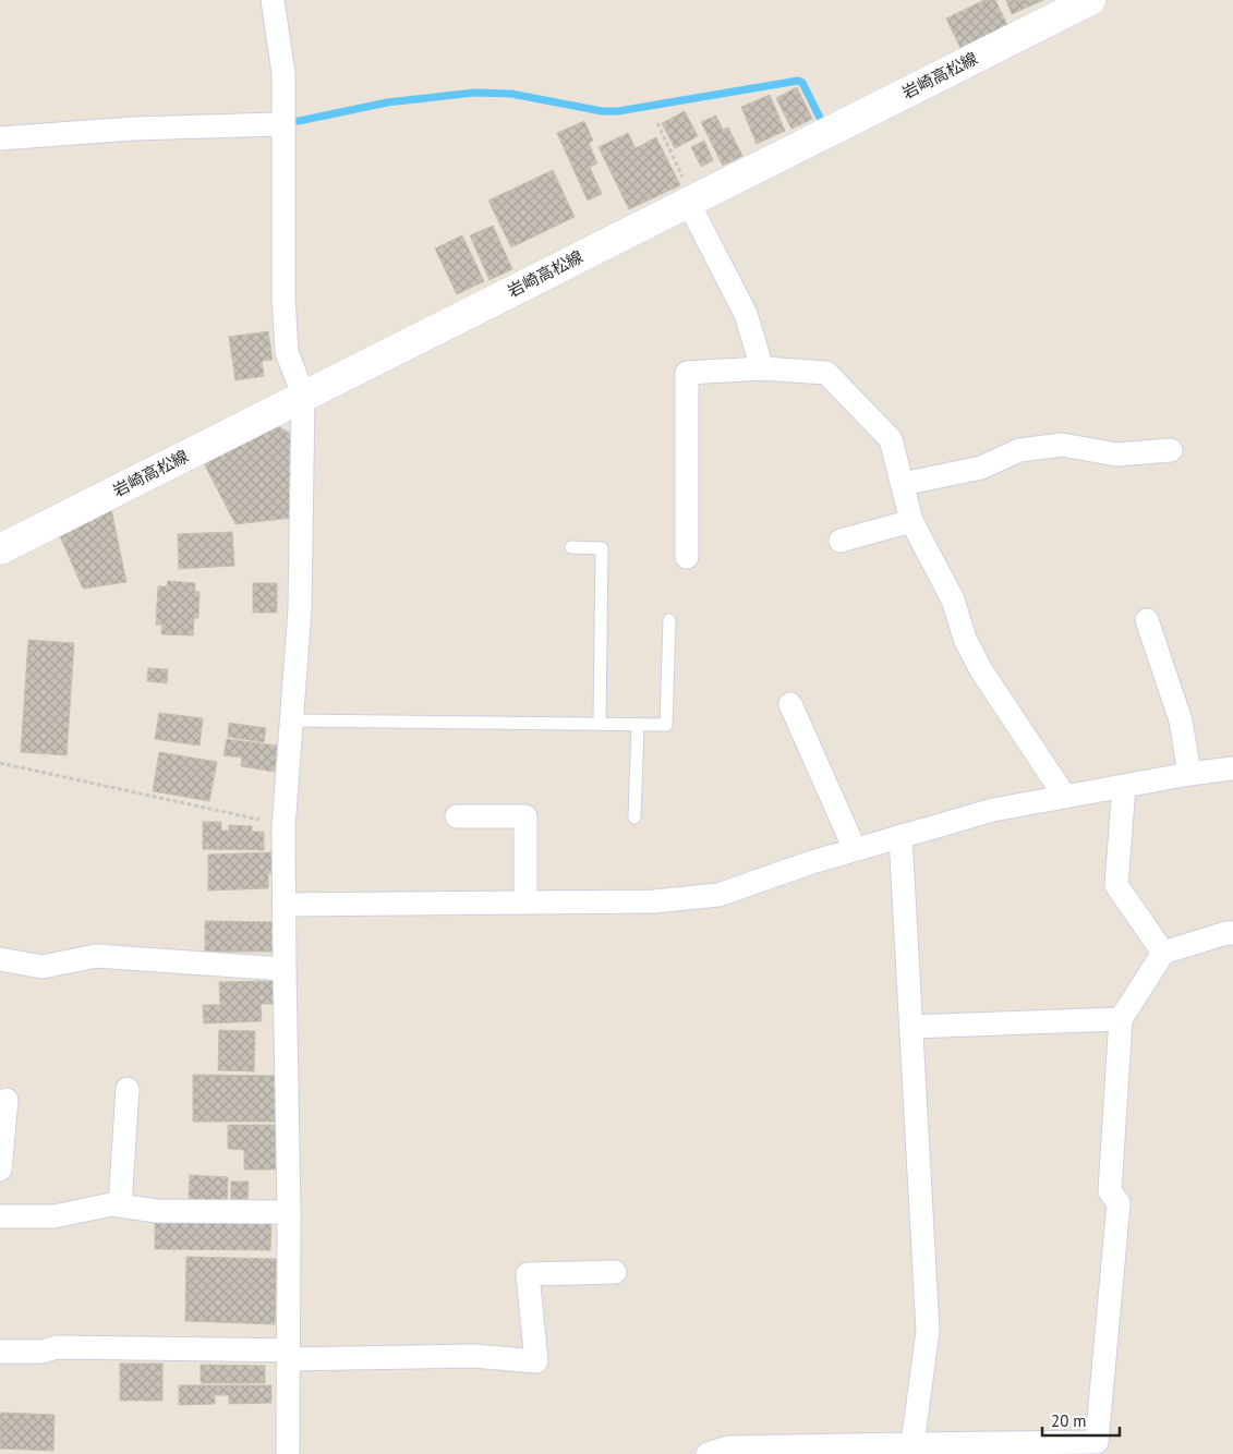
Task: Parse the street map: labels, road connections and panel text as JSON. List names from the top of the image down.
{
  "streets": {
    "main road": ["岩崎高松線"]
  },
  "scale_bar": "20 m"
}
